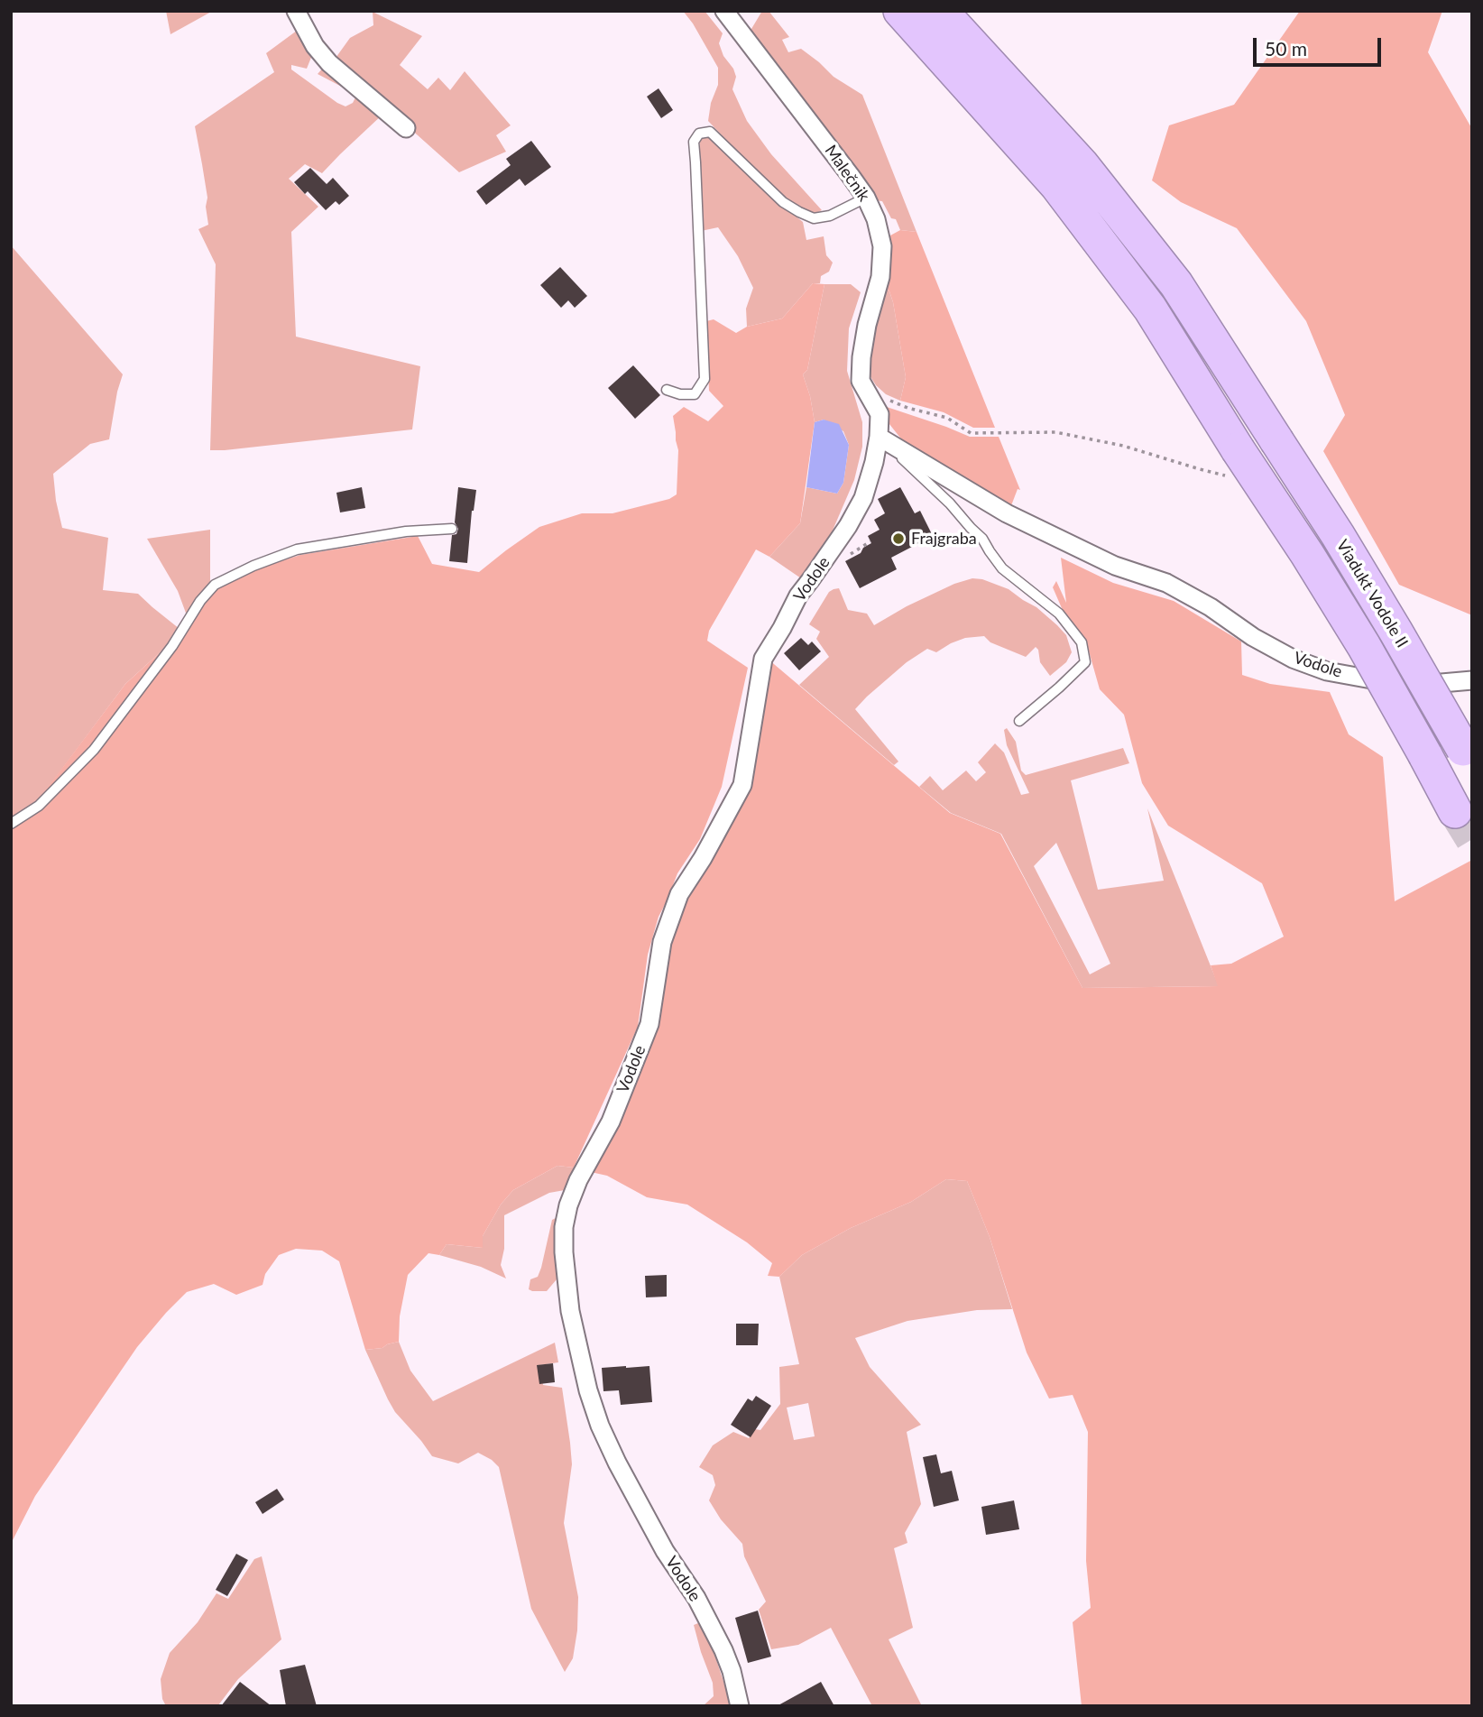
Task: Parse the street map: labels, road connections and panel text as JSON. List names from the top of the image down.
{
  "streets": {
    "highway": ["Viadukt Vodole II"],
    "street": ["Malečnik", "Vodole"]
  },
  "crossings": [
    ["Malečnik", "Vodole"]
  ],
  "places": ["Frajgraba"],
  "scale_bar": "50 m"
}
